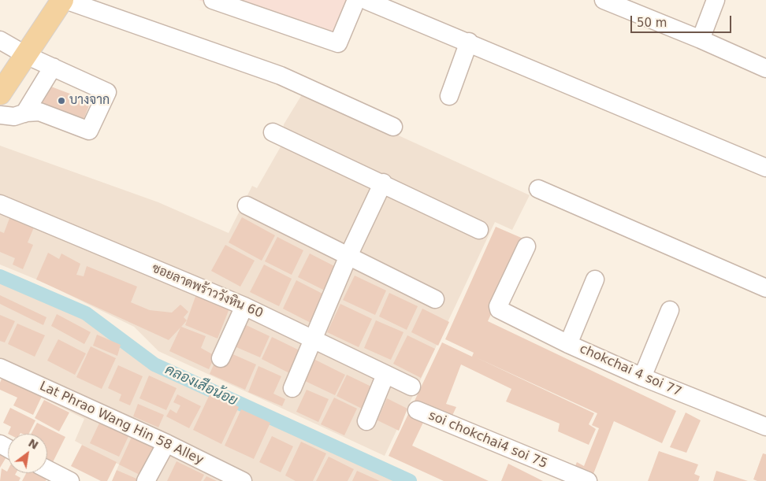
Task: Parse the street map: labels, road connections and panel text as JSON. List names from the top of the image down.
{
  "streets": {
    "street": [
      "ซอยลาดพร้าววังหิน 60",
      "chokchai 4 soi 77",
      "Lat Phrao Wang Hin 58 Alley",
      "soi chokchai4 soi 75"
    ]
  },
  "water": ["คลองเสือน้อย"],
  "places": ["บางจาก"],
  "scale_bar": "50 m",
  "north": "top right"
}
